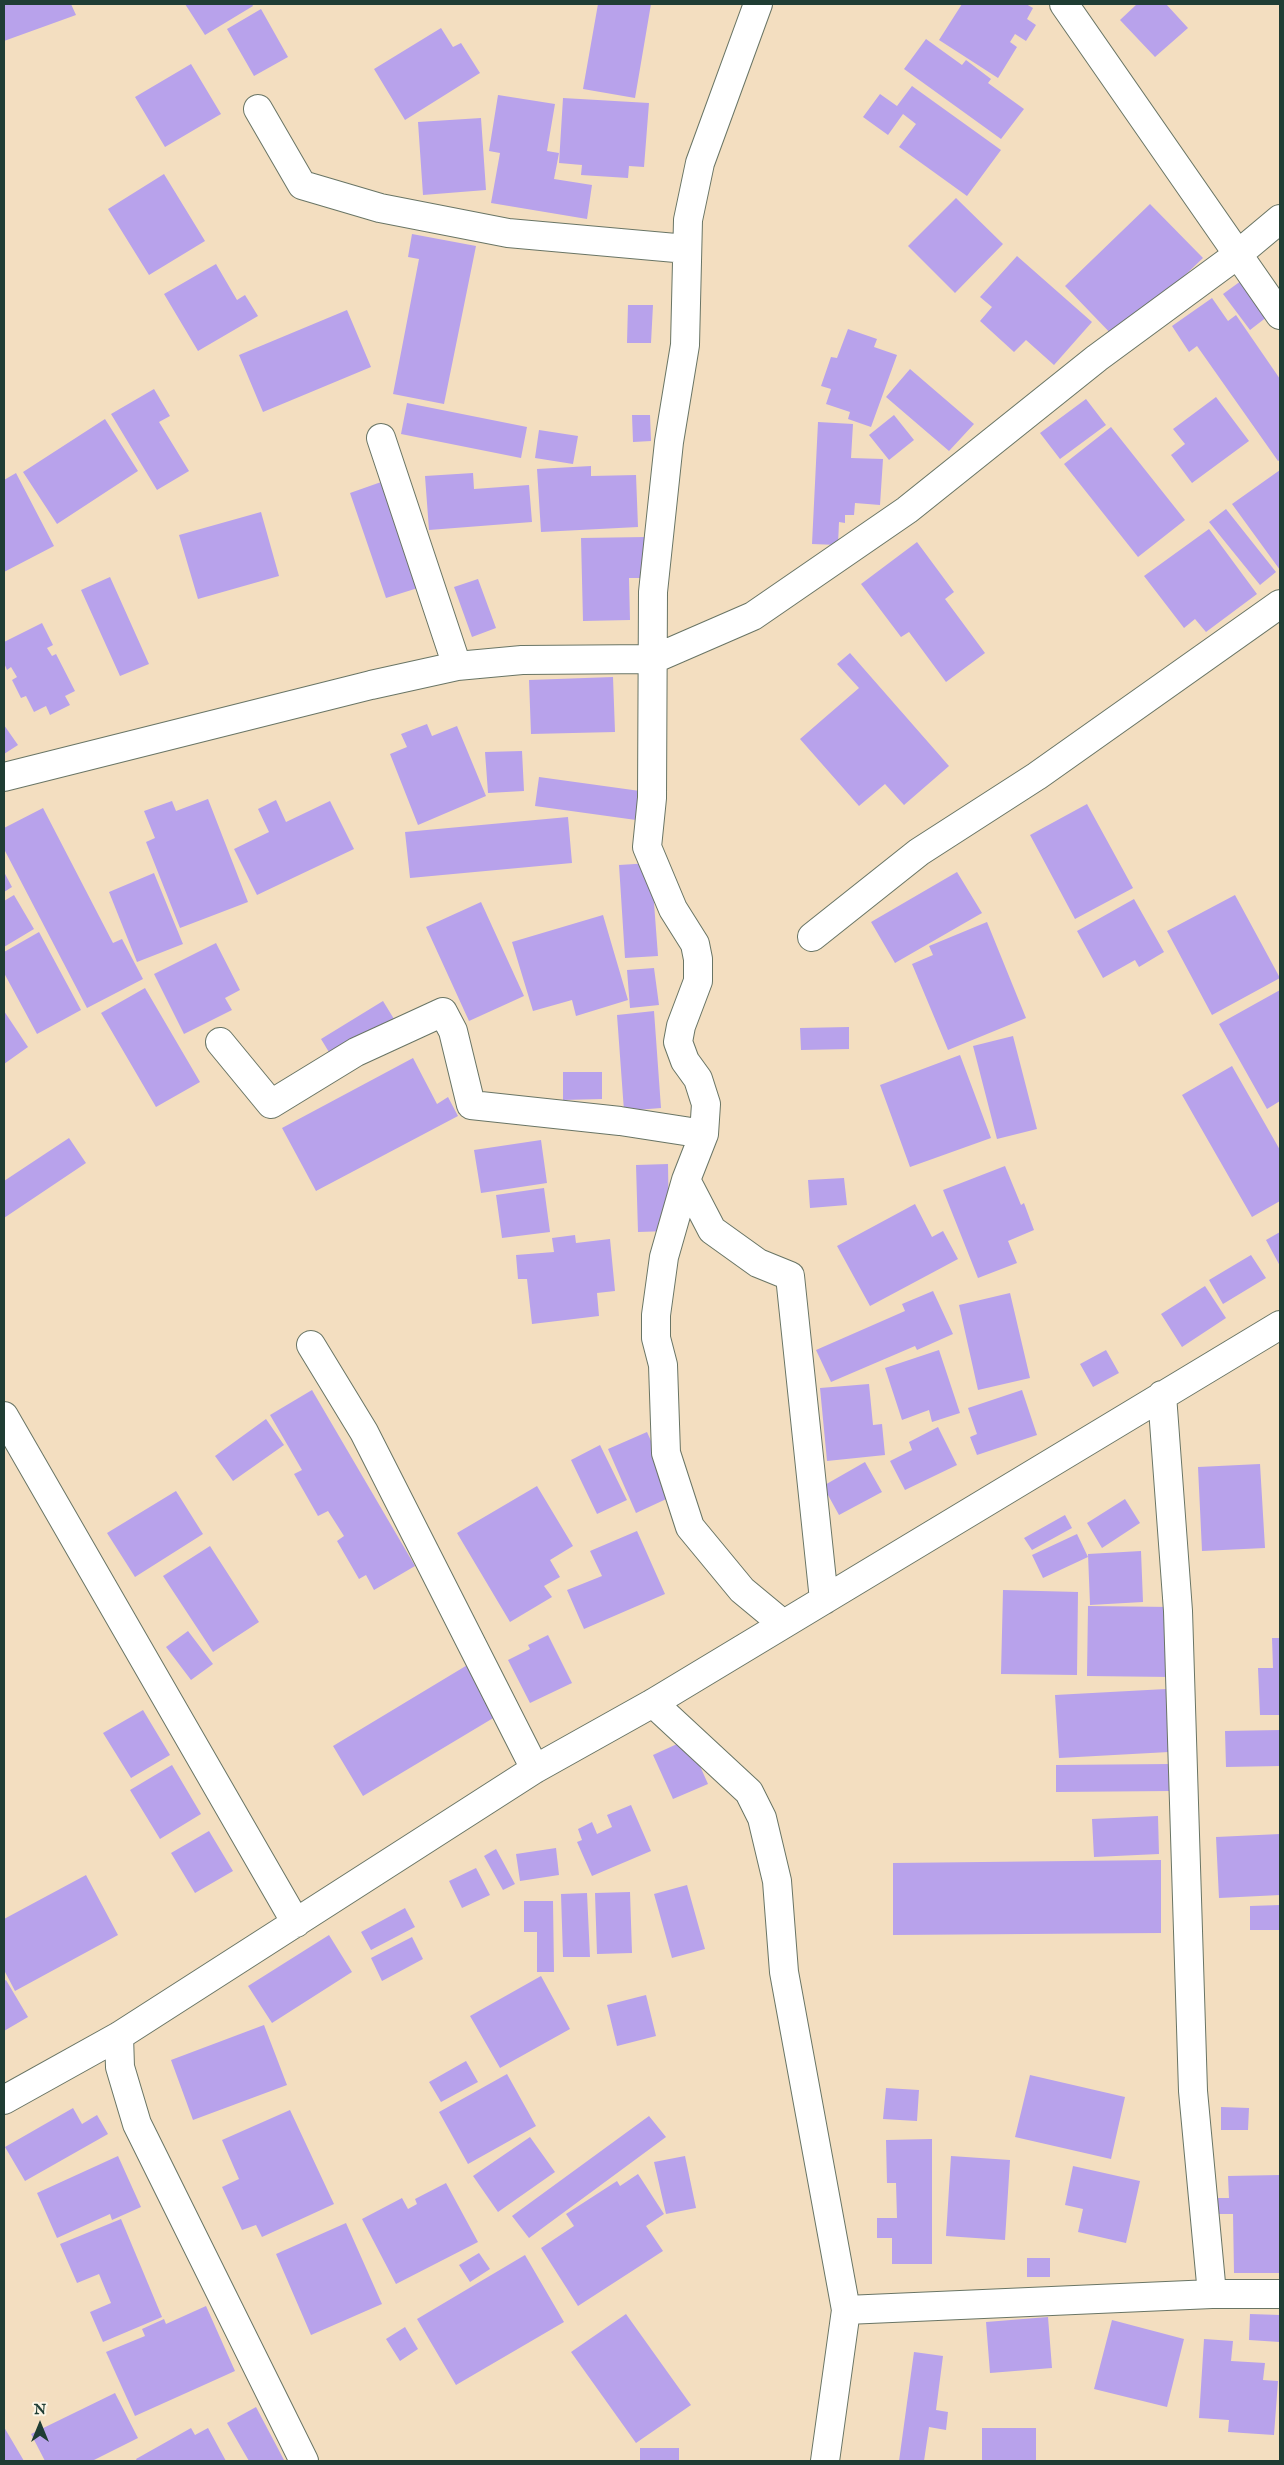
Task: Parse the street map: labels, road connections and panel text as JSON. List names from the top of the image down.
{
  "north": "top"
}
